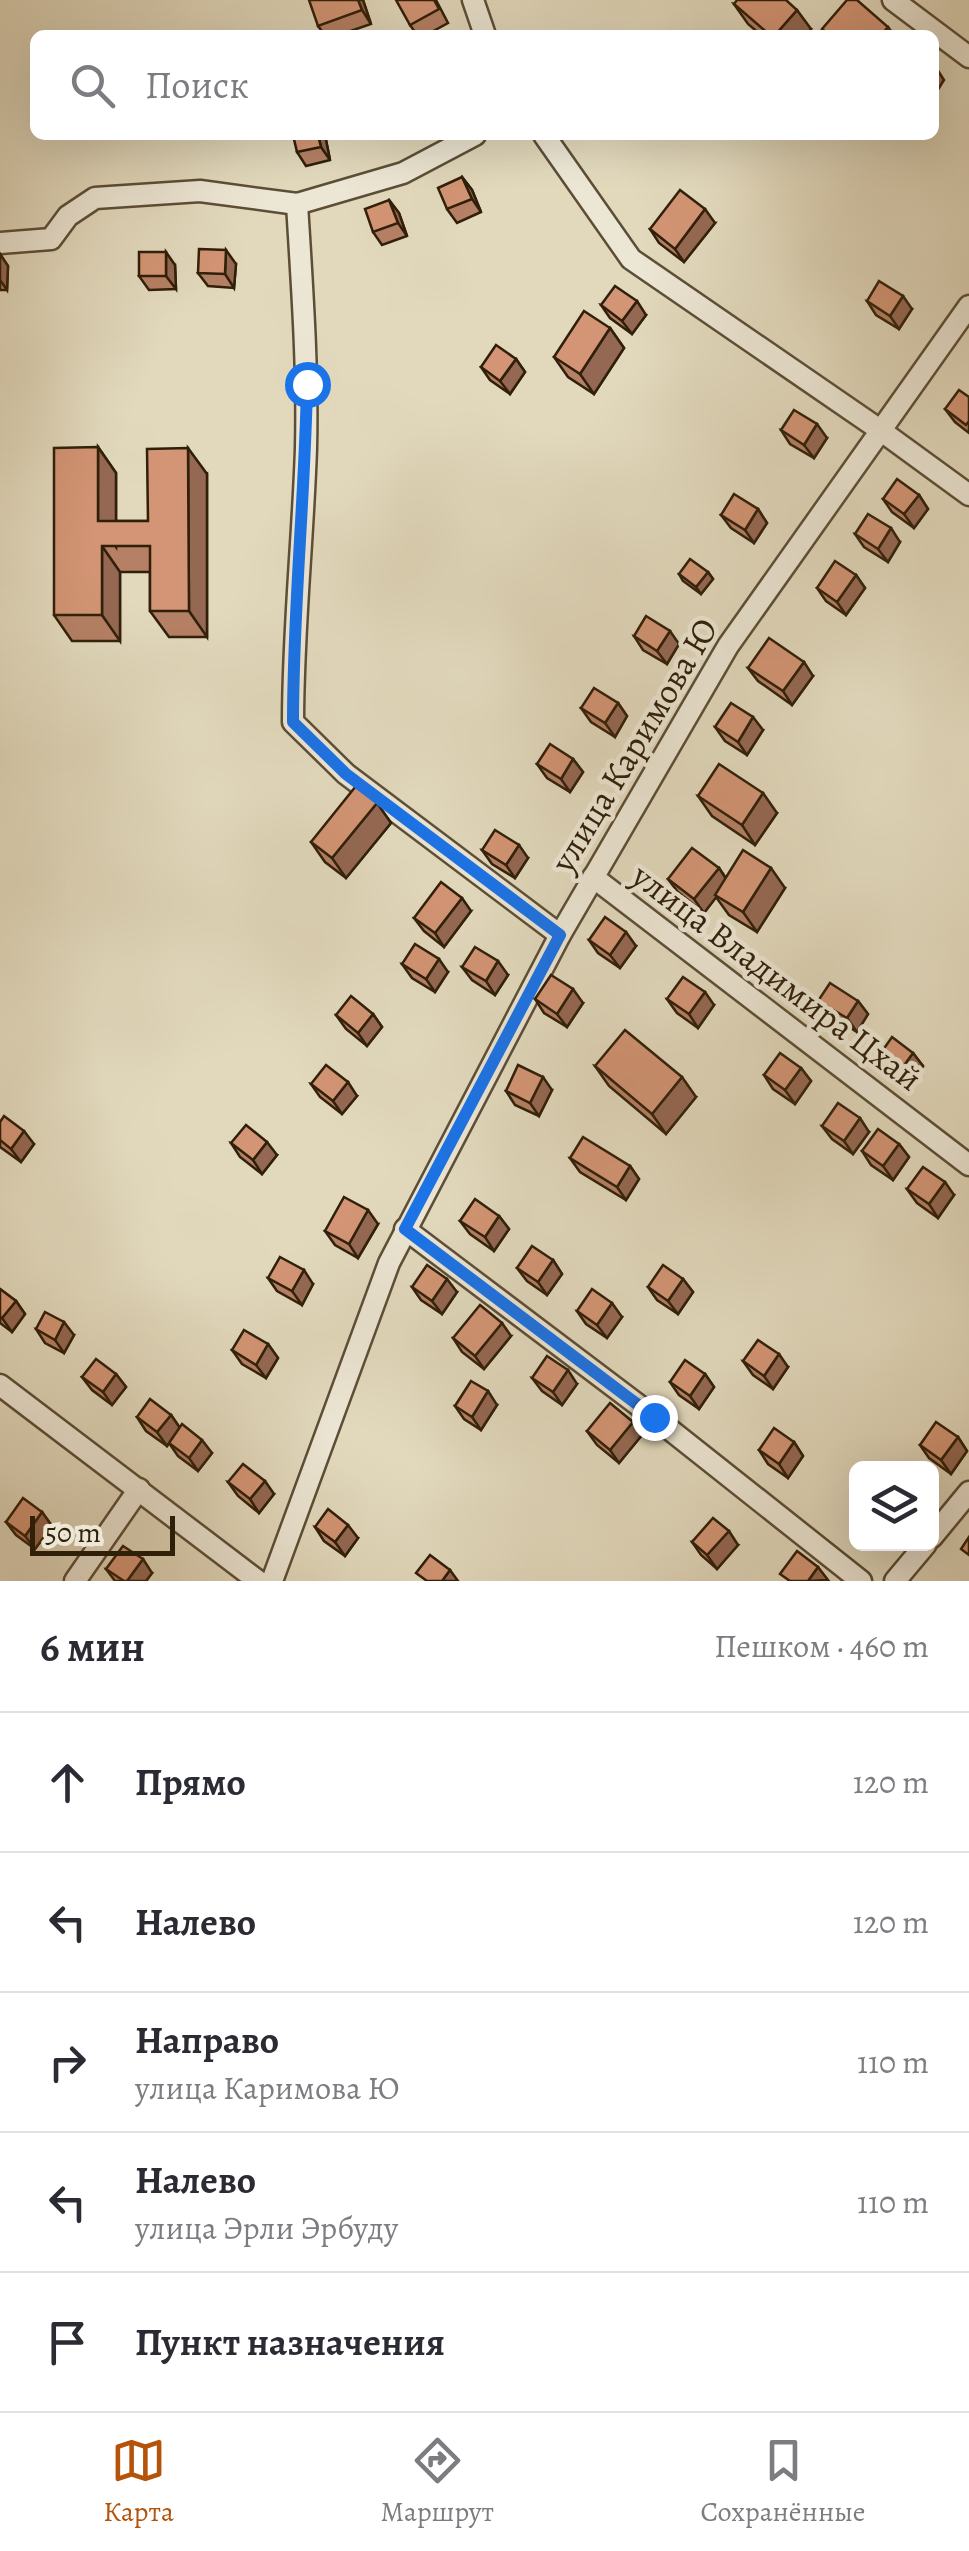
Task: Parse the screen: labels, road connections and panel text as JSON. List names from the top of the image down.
{
  "streets": {
    "street": ["улица Каримова Ю", "улица Владимира Цхай"]
  },
  "crossings": [
    ["улица Каримова Ю", "улица Владимира Цхай"]
  ],
  "scale_bar": "50 m",
  "page": {
    "search": "Поиск",
    "scale": "50 m",
    "heading": ["6 мин", "Пешком · 460 m"],
    "list": [
      ["Прямо", "120 m"],
      ["Налево", "120 m"],
      ["Направо", "улица Каримова Ю", "110 m"],
      ["Налево", "улица Эрли Эрбуду", "110 m"],
      "Пункт назначения"
    ],
    "nav": ["Карта", "Маршрут", "Сохранённые"]
  }
}
